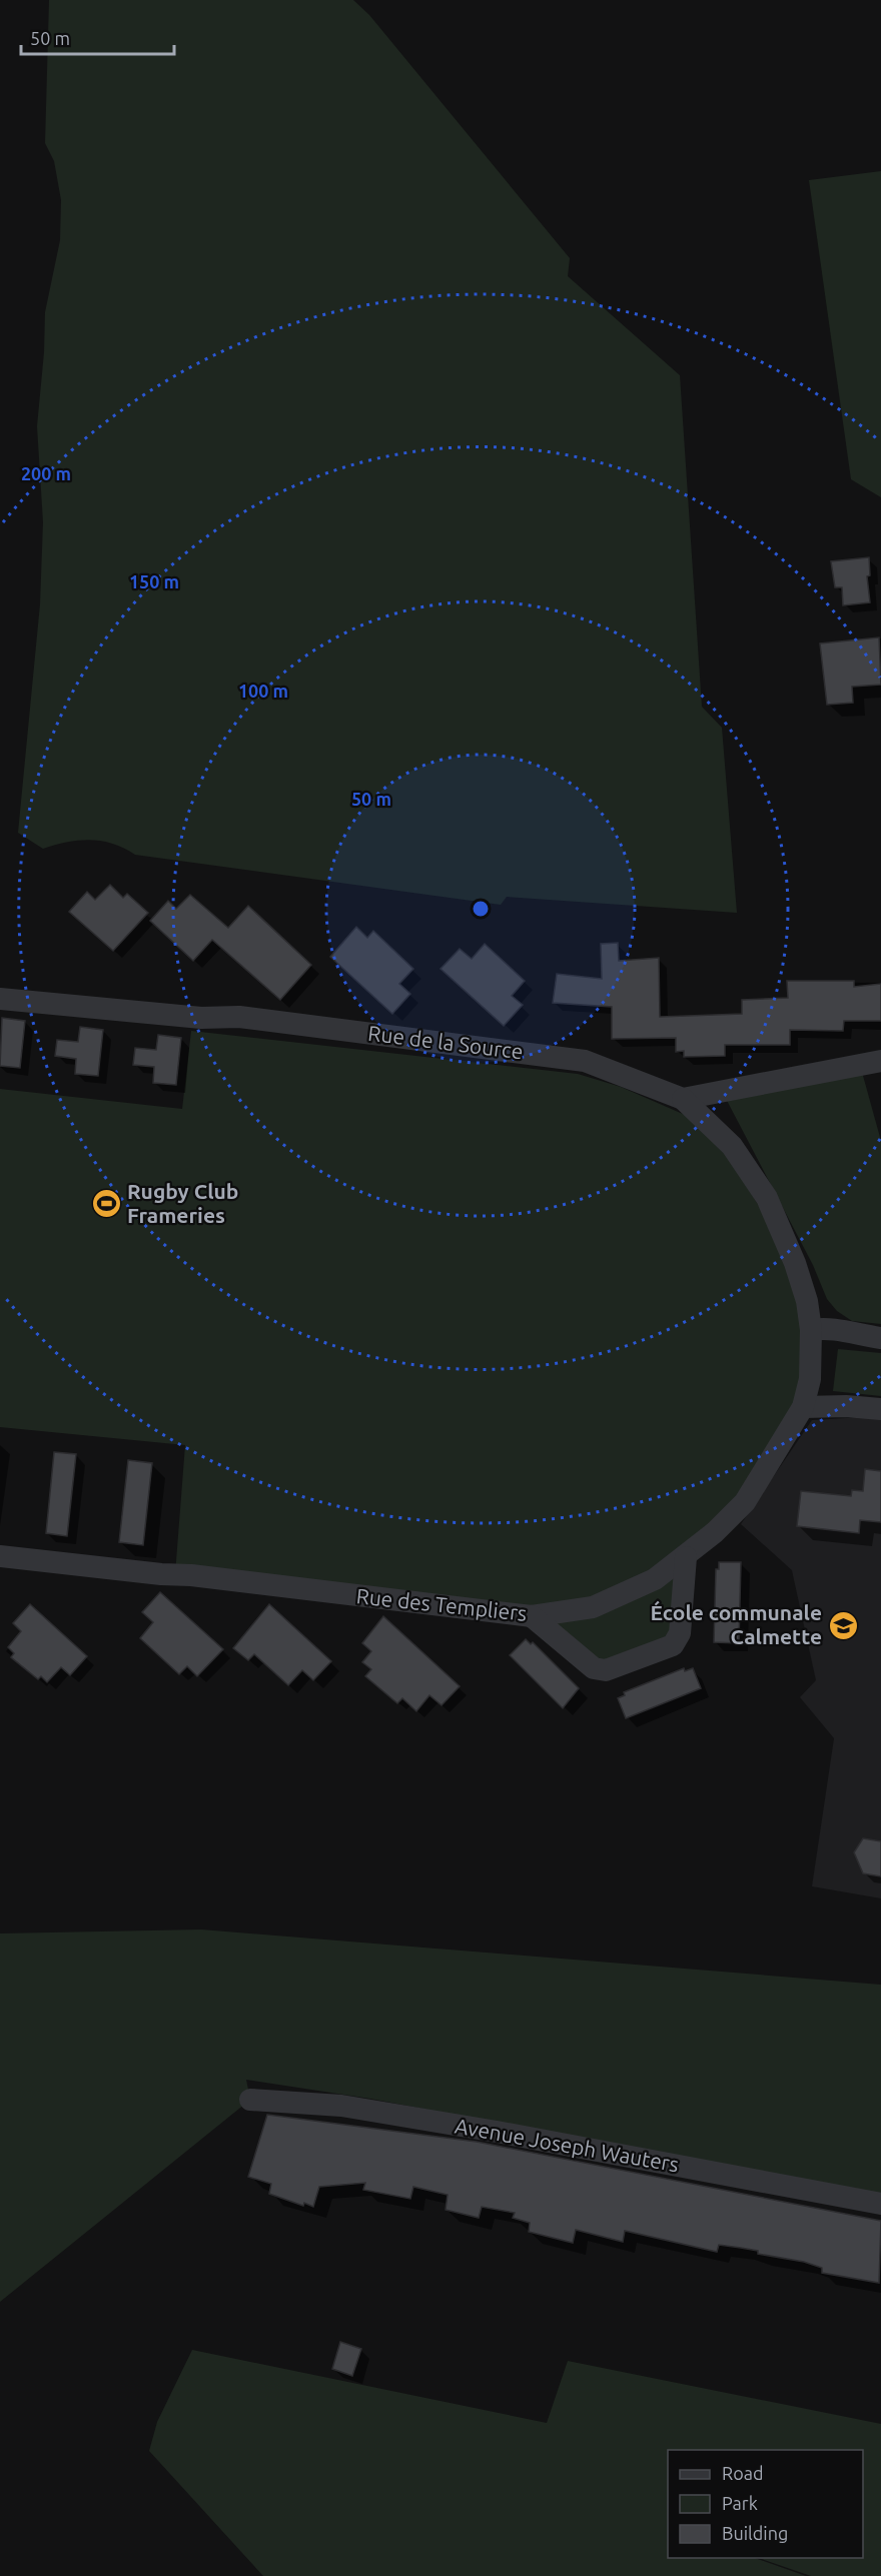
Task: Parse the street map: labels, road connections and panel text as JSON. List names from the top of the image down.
{
  "streets": {
    "street": ["Rue de la Source", "Rue des Templiers", "Avenue Joseph Wauters"]
  },
  "crossings": [
    ["Rue de la Source", "Rue des Templiers"]
  ],
  "places": {
    "sports": ["Rugby Club Frameries"],
    "school or university": ["École communale Calmette"]
  },
  "legend": ["Road", "Park", "Building"],
  "scale_bar": "50 m",
  "rings": [
    "200 m",
    "150 m",
    "100 m",
    "50 m"
  ]
}
